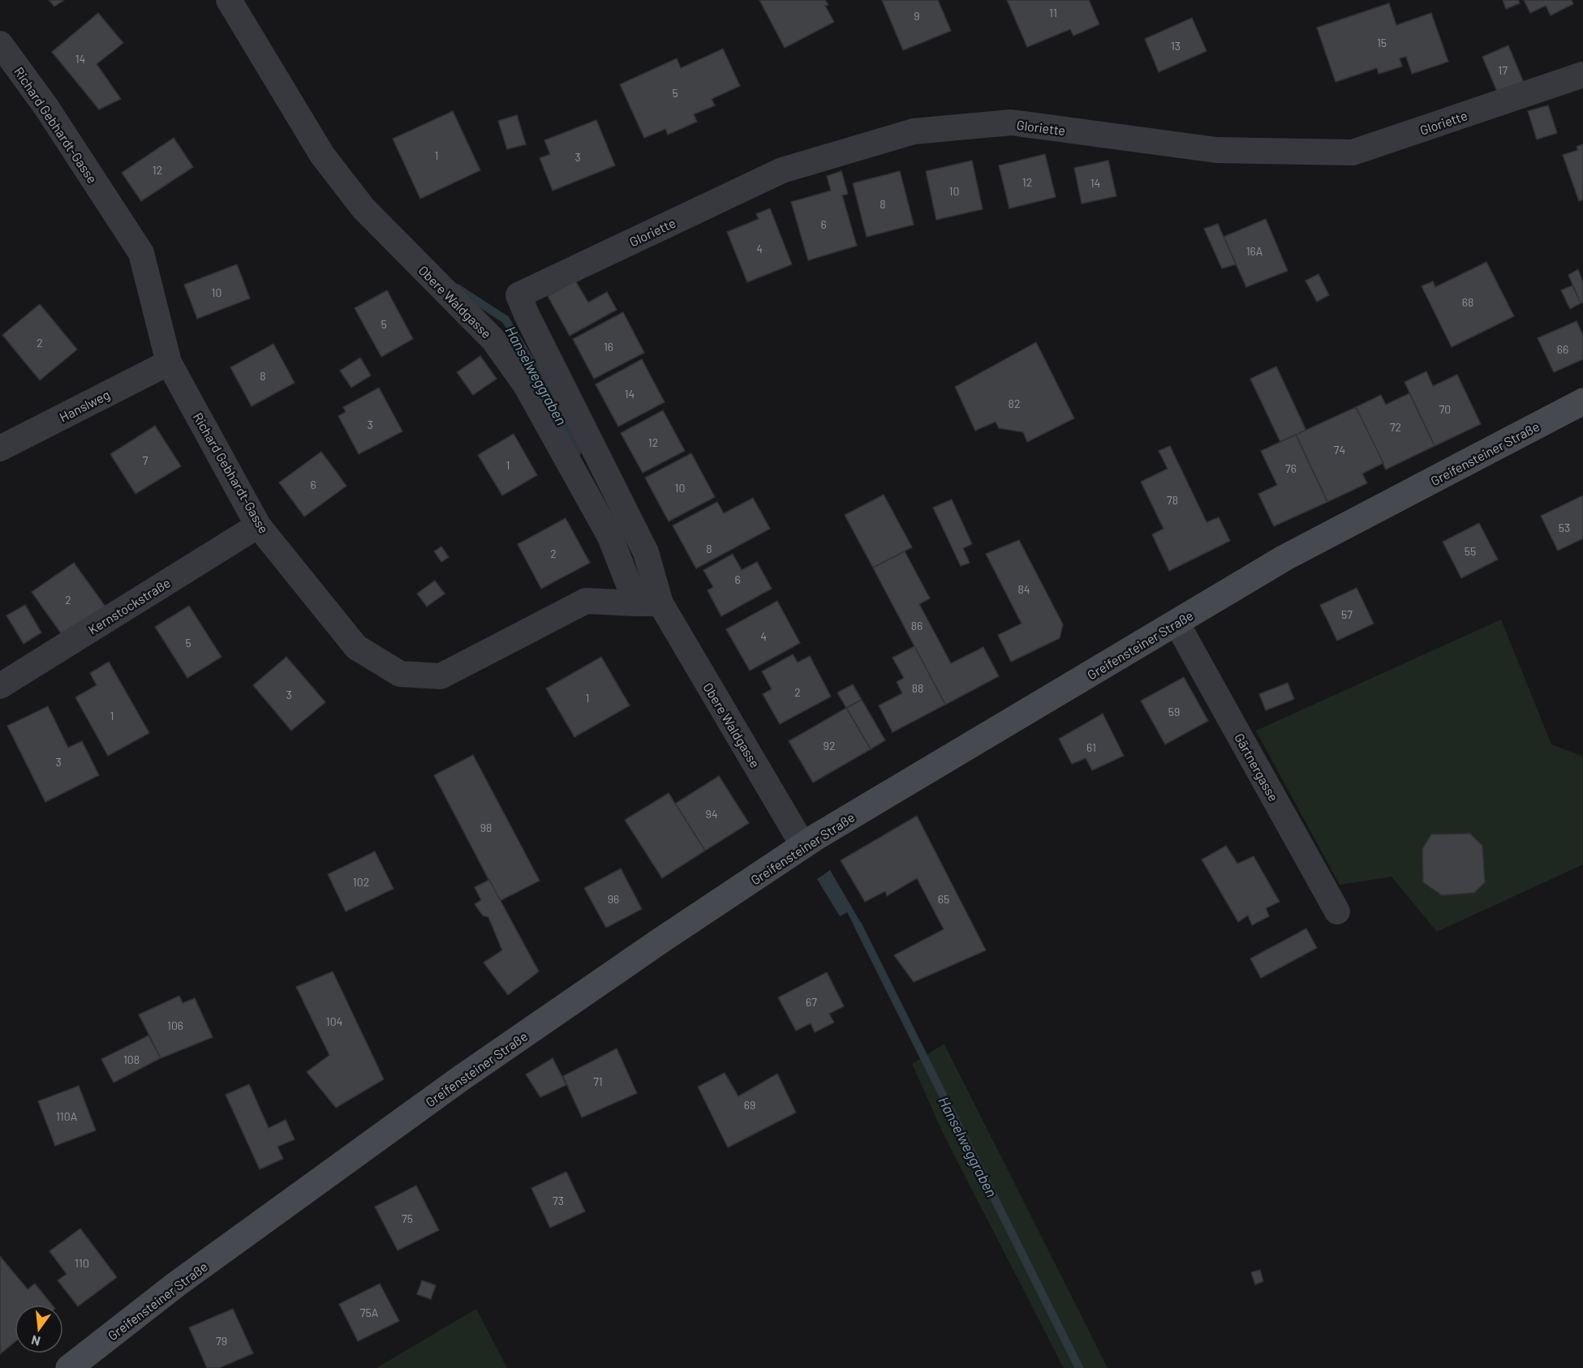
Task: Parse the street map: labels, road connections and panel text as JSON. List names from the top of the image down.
{
  "streets": {
    "main road": ["Greifensteiner Straße"],
    "street": [
      "Gloriette",
      "Richard Gebhardt-Gasse",
      "Obere Waldgasse",
      "Hanslweg",
      "Kernstockstraße",
      "Gärtnergasse"
    ]
  },
  "crossings": [
    ["Gloriette", "Obere Waldgasse"],
    ["Richard Gebhardt-Gasse", "Obere Waldgasse"],
    ["Richard Gebhardt-Gasse", "Hanslweg"],
    ["Richard Gebhardt-Gasse", "Kernstockstraße"],
    ["Obere Waldgasse", "Greifensteiner Straße"],
    ["Greifensteiner Straße", "Gärtnergasse"]
  ],
  "water": ["Hanselweggraben"],
  "house_numbers": [
    "11",
    "9",
    "15",
    "13",
    "14",
    "17",
    "5",
    "1",
    "3",
    "12",
    "12",
    "14",
    "10",
    "8",
    "6",
    "4",
    "16A",
    "10",
    "68",
    "5",
    "2",
    "16",
    "66",
    "8",
    "14",
    "82",
    "70",
    "3",
    "72",
    "12",
    "74",
    "7",
    "1",
    "76",
    "6",
    "10",
    "78",
    "53",
    "8",
    "55",
    "2",
    "6",
    "84",
    "2",
    "57",
    "86",
    "4",
    "5",
    "88",
    "2",
    "3",
    "1",
    "59",
    "1",
    "92",
    "61",
    "3",
    "94",
    "98",
    "102",
    "96",
    "65",
    "67",
    "104",
    "106",
    "108",
    "71",
    "69",
    "110A",
    "73",
    "75",
    "110",
    "75A",
    "79"
  ],
  "north": "bottom"
}
